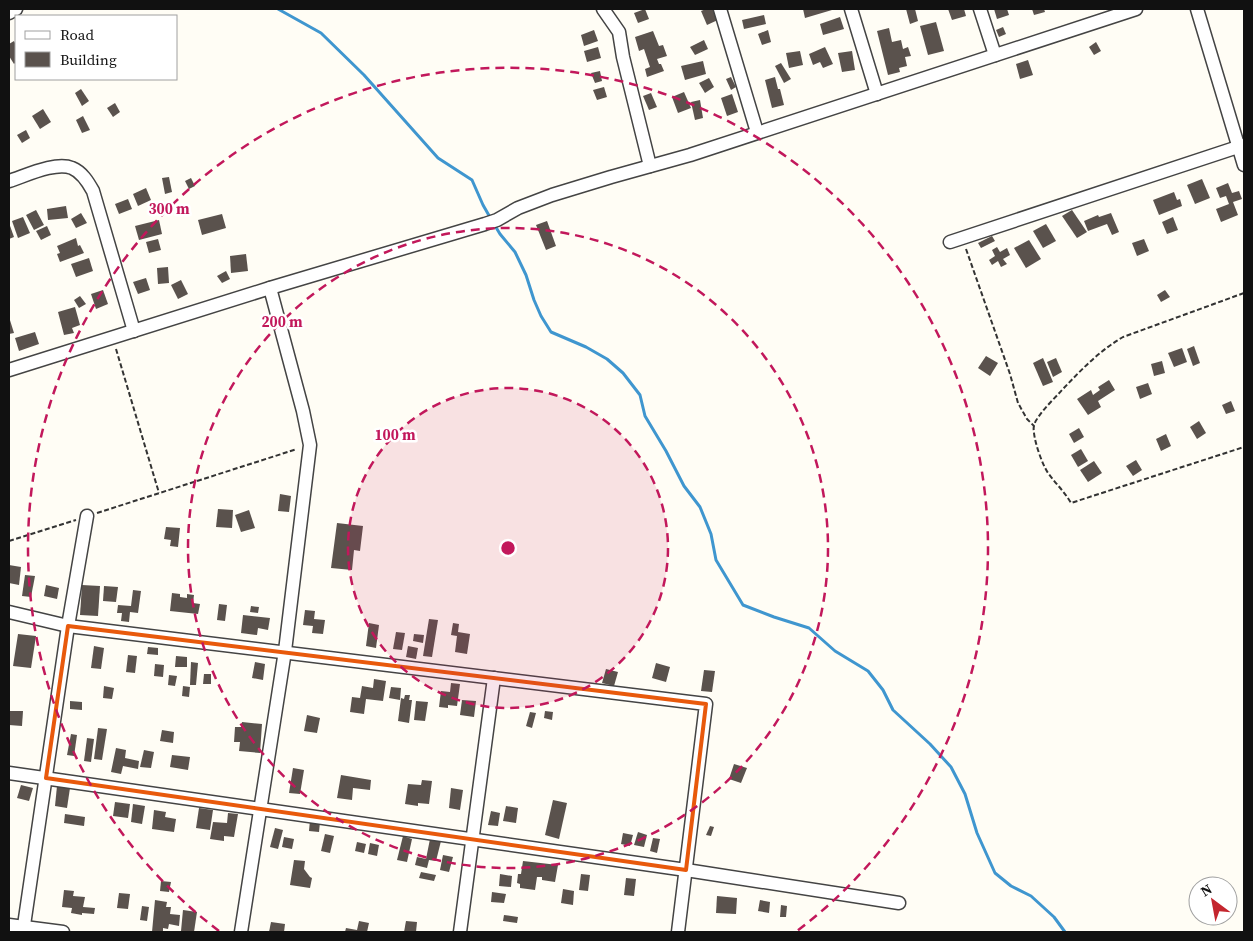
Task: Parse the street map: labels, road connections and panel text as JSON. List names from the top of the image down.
{
  "legend": ["Road", "Building"],
  "north": "top left",
  "rings": ["300 m", "200 m", "100 m"]
}
